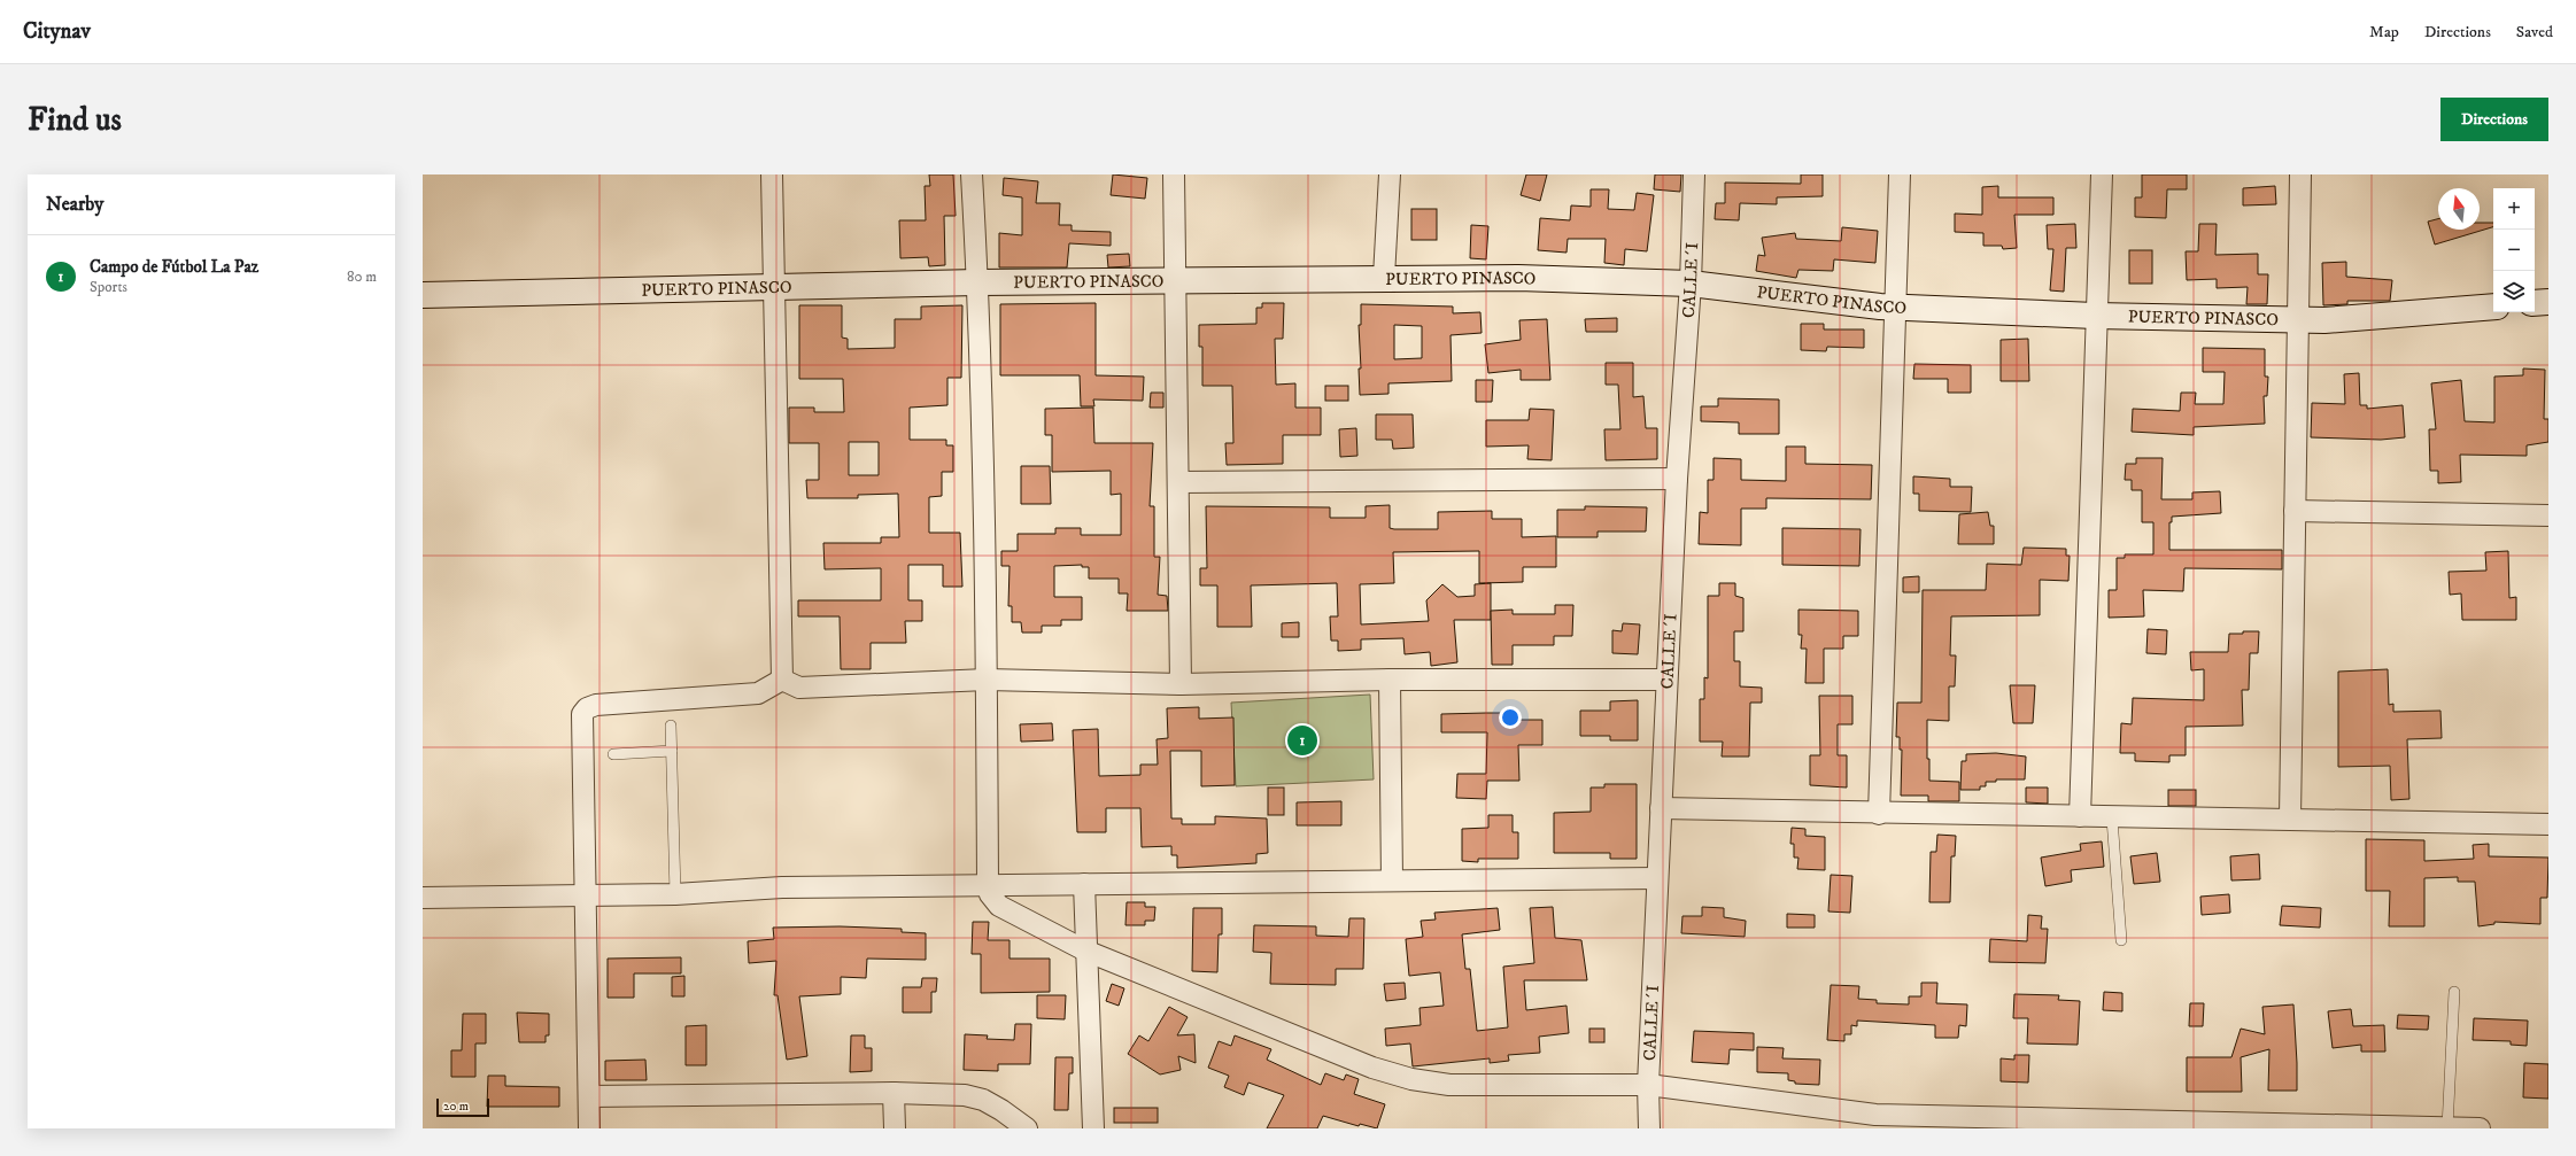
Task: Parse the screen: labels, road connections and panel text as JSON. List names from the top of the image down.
{
  "streets": {
    "street": ["PUERTO PINASCO", "CALLE´I"]
  },
  "crossings": [
    ["PUERTO PINASCO", "CALLE´I"]
  ],
  "scale_bar": "20 m",
  "north": "top",
  "page": {
    "header": "Citynav",
    "nav": ["Map", "Directions", "Saved"],
    "buttons": "Directions",
    "title": "Find us",
    "heading": "Nearby",
    "map_buttons": ["+", "−"],
    "list": [
      {
        "mark": "1",
        "name": "Campo de Fútbol La Paz",
        "note": "Sports",
        "value": "80 m"
      }
    ],
    "pins": "1",
    "scale": "20 m"
  }
}
